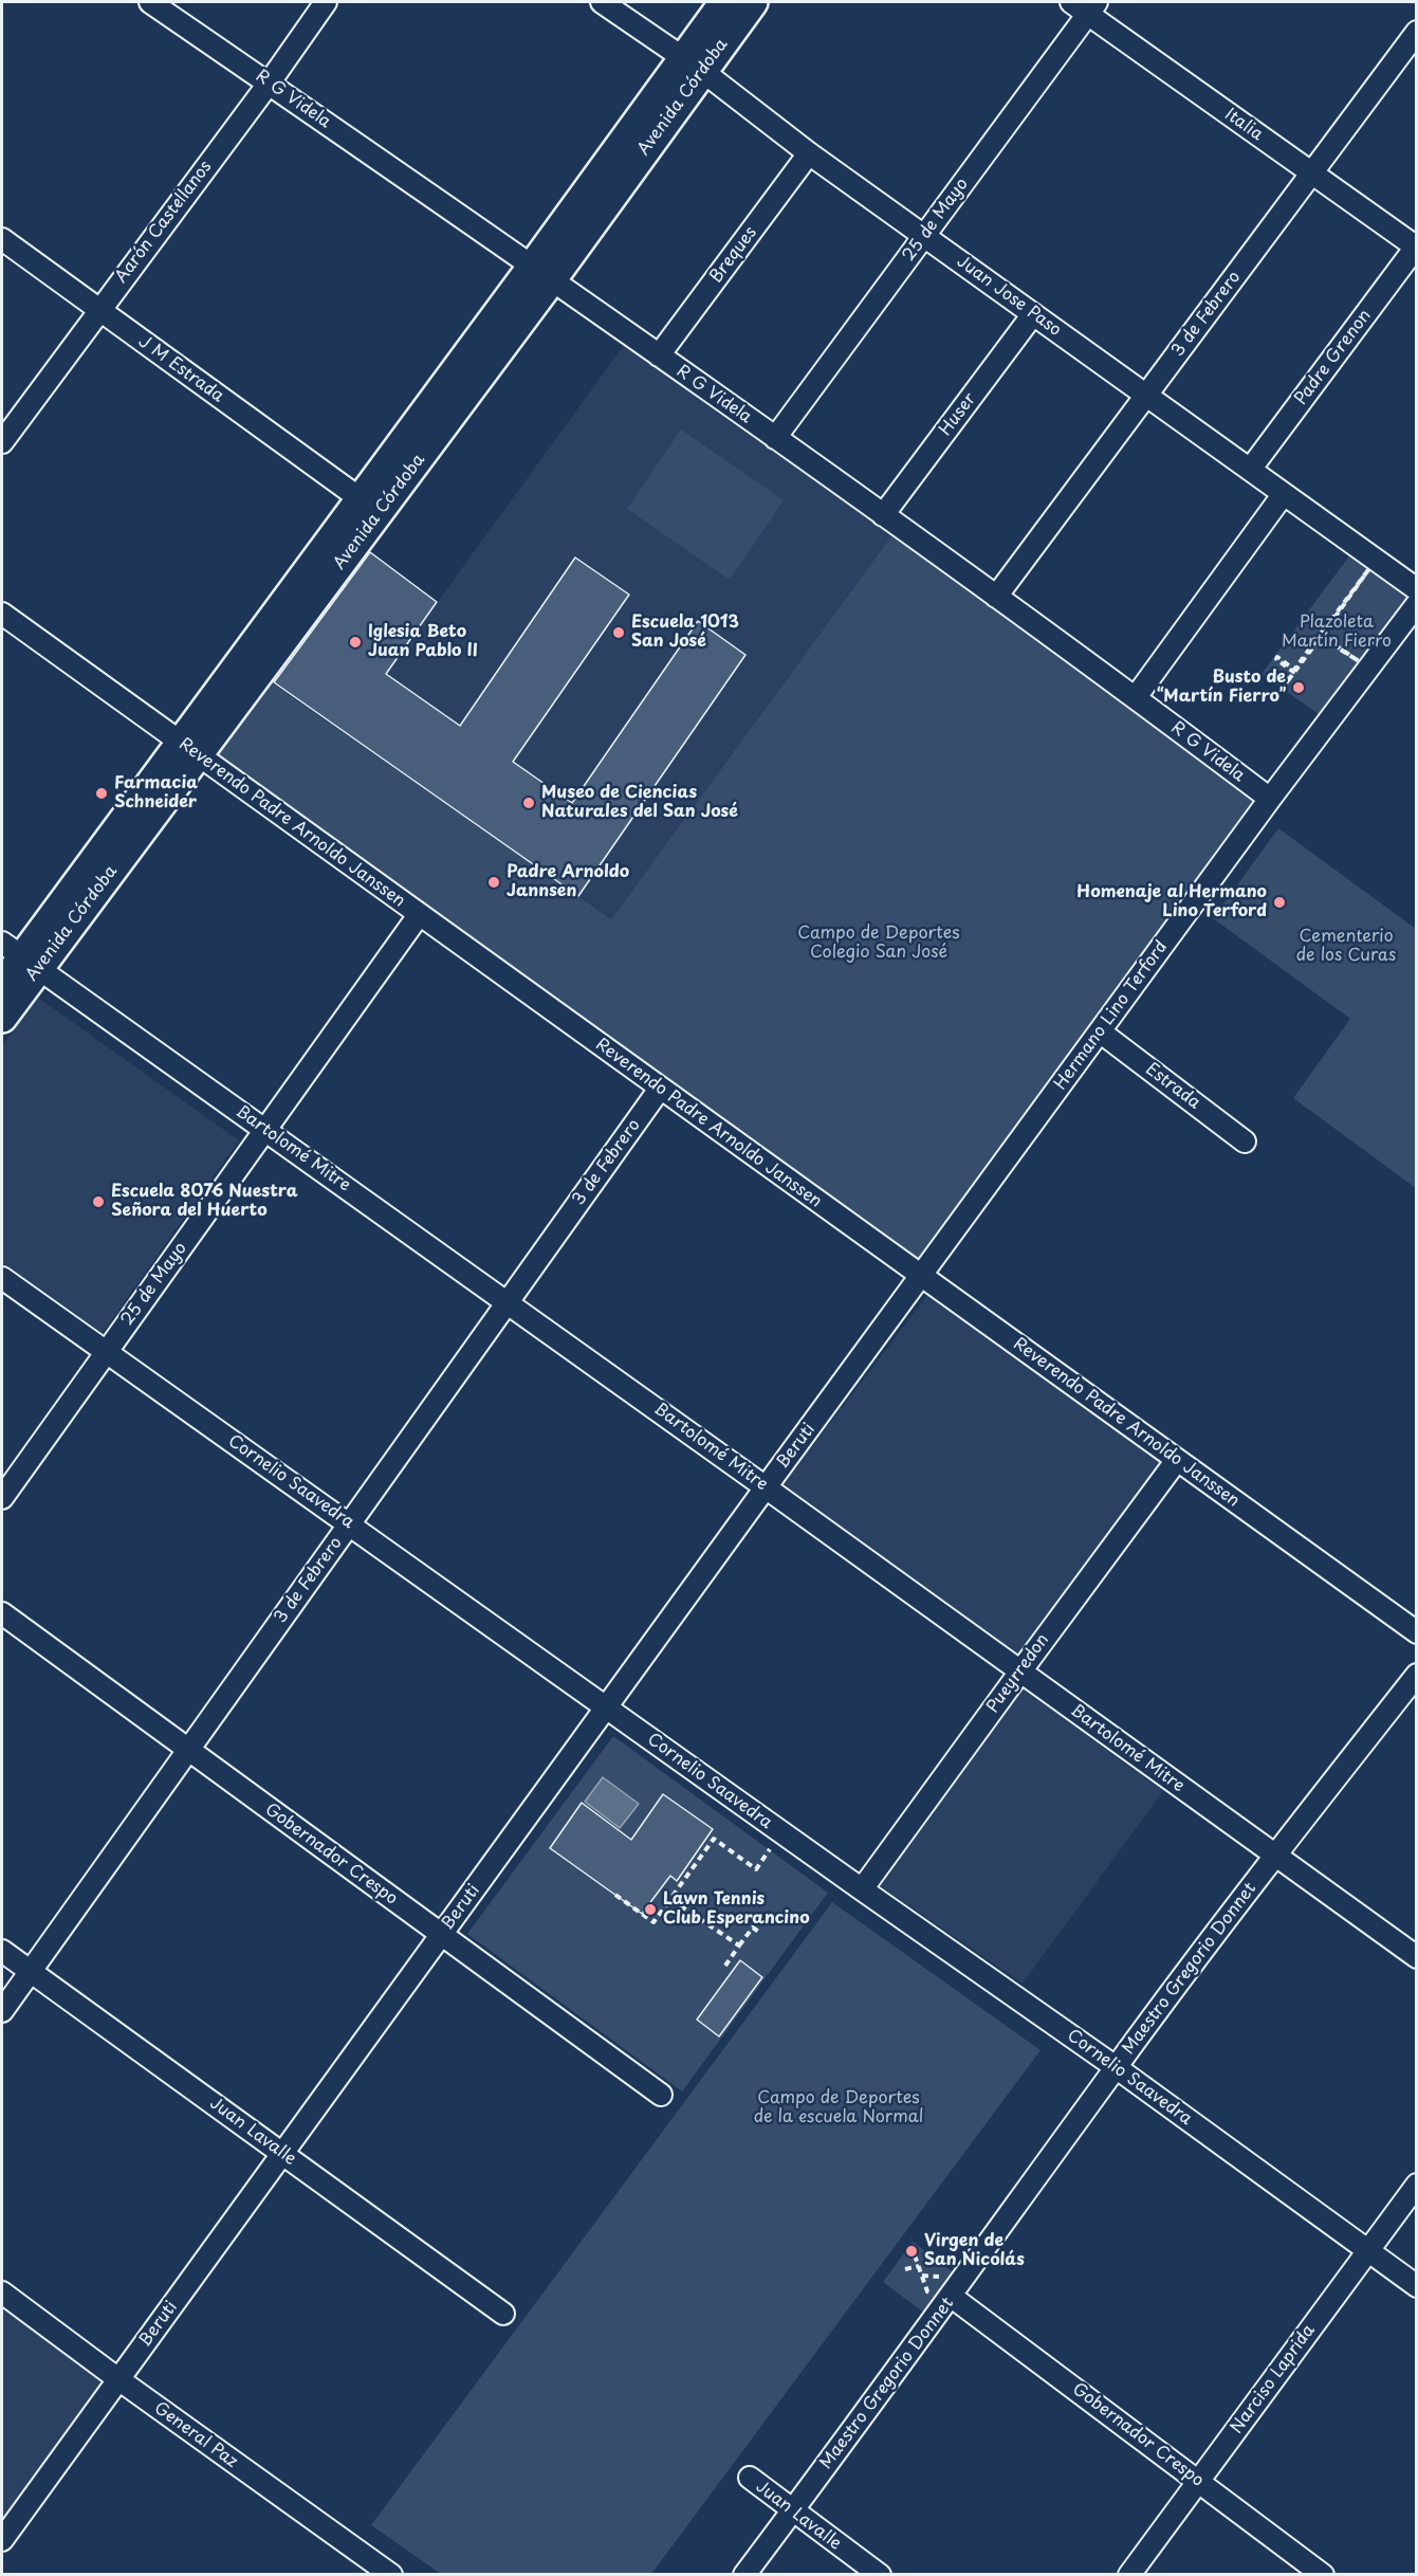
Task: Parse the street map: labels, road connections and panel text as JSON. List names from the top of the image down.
{
  "streets": {
    "main road": ["Avenida Córdoba"],
    "street": [
      "R G Videla",
      "Italia",
      "25 de Mayo",
      "Aarón Castellanos",
      "Breques",
      "Juan Jose Paso",
      "3 de Febrero",
      "Padre Grenon",
      "J M Estrada",
      "Huser",
      "Reverendo Padre Arnoldo Janssen",
      "Hermano Lino Terford",
      "Estrada",
      "Bartolomé Mitre",
      "Beruti",
      "Cornelio Saavedra",
      "Pueyrredon",
      "Gobernador Crespo",
      "Maestro Gregorio Donnet",
      "Juan Lavalle",
      "Narciso Laprida",
      "General Paz"
    ]
  },
  "crossings": [
    ["Avenida Córdoba", "R G Videla"],
    ["Avenida Córdoba", "Juan Jose Paso"],
    ["Avenida Córdoba", "J M Estrada"],
    ["Avenida Córdoba", "Reverendo Padre Arnoldo Janssen"],
    ["Avenida Córdoba", "Bartolomé Mitre"],
    ["R G Videla", "25 de Mayo"],
    ["R G Videla", "Aarón Castellanos"],
    ["R G Videla", "Breques"],
    ["R G Videla", "3 de Febrero"],
    ["R G Videla", "Huser"],
    ["R G Videla", "Hermano Lino Terford"],
    ["Italia", "25 de Mayo"],
    ["Italia", "3 de Febrero"],
    ["Italia", "Padre Grenon"],
    ["25 de Mayo", "Juan Jose Paso"],
    ["25 de Mayo", "Reverendo Padre Arnoldo Janssen"],
    ["25 de Mayo", "Bartolomé Mitre"],
    ["25 de Mayo", "Cornelio Saavedra"],
    ["Aarón Castellanos", "J M Estrada"],
    ["Breques", "Juan Jose Paso"],
    ["Juan Jose Paso", "3 de Febrero"],
    ["Juan Jose Paso", "Padre Grenon"],
    ["Juan Jose Paso", "Huser"],
    ["3 de Febrero", "Reverendo Padre Arnoldo Janssen"],
    ["3 de Febrero", "Bartolomé Mitre"],
    ["3 de Febrero", "Cornelio Saavedra"],
    ["3 de Febrero", "Gobernador Crespo"],
    ["3 de Febrero", "Juan Lavalle"],
    ["Reverendo Padre Arnoldo Janssen", "Hermano Lino Terford"],
    ["Reverendo Padre Arnoldo Janssen", "Beruti"],
    ["Reverendo Padre Arnoldo Janssen", "Pueyrredon"],
    ["Hermano Lino Terford", "Estrada"],
    ["Hermano Lino Terford", "Beruti"],
    ["Bartolomé Mitre", "Beruti"],
    ["Bartolomé Mitre", "Pueyrredon"],
    ["Bartolomé Mitre", "Maestro Gregorio Donnet"],
    ["Beruti", "Cornelio Saavedra"],
    ["Beruti", "Gobernador Crespo"],
    ["Beruti", "Juan Lavalle"],
    ["Beruti", "General Paz"],
    ["Cornelio Saavedra", "Pueyrredon"],
    ["Cornelio Saavedra", "Maestro Gregorio Donnet"],
    ["Cornelio Saavedra", "Narciso Laprida"],
    ["Gobernador Crespo", "Maestro Gregorio Donnet"],
    ["Gobernador Crespo", "Narciso Laprida"],
    ["Maestro Gregorio Donnet", "Juan Lavalle"]
  ],
  "parks": [
    "Plazoleta Martín Fierro",
    "Campo de Deportes Colegio San José",
    "Cementerio de los Curas",
    "Campo de Deportes de la escuela Normal"
  ],
  "places": [
    "Escuela 1013 San José",
    "Iglesia Beto Juan Pablo II",
    "Busto de “Martín Fierro”",
    "Farmacia Schneider",
    "Museo de Ciencias Naturales del San José",
    "Padre Arnoldo Jannsen",
    "Homenaje al Hermano Lino Terford",
    "Escuela 8076 Nuestra Señora del Huerto",
    "Lawn Tennis Club Esperancino",
    "Virgen de San Nicolás"
  ]
}
